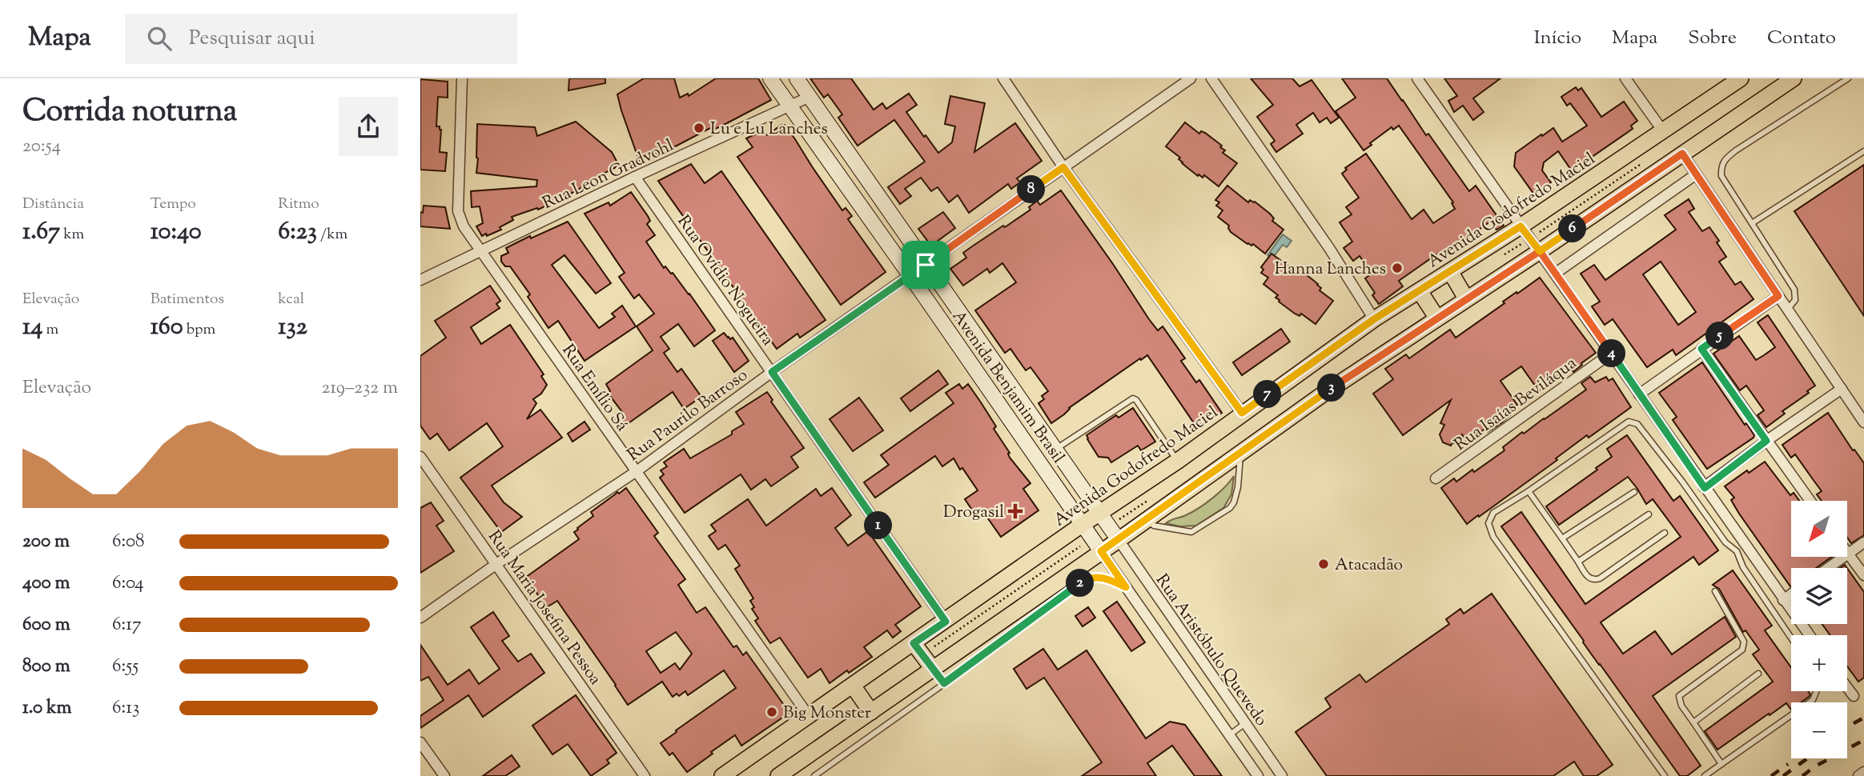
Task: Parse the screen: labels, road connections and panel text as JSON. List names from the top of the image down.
{
  "streets": {
    "main road": ["Avenida Godofredo Maciel", "Avenida Benjamim Brasil"],
    "street": [
      "Rua Leon Gradvohl",
      "Rua Ovídio Nogueira",
      "Rua Emílio Sá",
      "Rua Isaías Beviláqua",
      "Rua Paurilo Barroso",
      "Rua Maria Josefina Pessoa",
      "Rua Aristóbulo Quevedo"
    ]
  },
  "crossings": [
    ["Rua Leon Gradvohl", "Rua Ovídio Nogueira"],
    ["Rua Leon Gradvohl", "Avenida Benjamim Brasil"],
    ["Rua Leon Gradvohl", "Rua Emílio Sá"],
    ["Avenida Godofredo Maciel", "Rua Ovídio Nogueira"],
    ["Avenida Godofredo Maciel", "Avenida Benjamim Brasil"],
    ["Avenida Godofredo Maciel", "Rua Emílio Sá"],
    ["Rua Ovídio Nogueira", "Rua Paurilo Barroso"],
    ["Avenida Benjamim Brasil", "Rua Paurilo Barroso"],
    ["Avenida Benjamim Brasil", "Rua Aristóbulo Quevedo"],
    ["Rua Emílio Sá", "Rua Paurilo Barroso"],
    ["Rua Paurilo Barroso", "Rua Maria Josefina Pessoa"]
  ],
  "places": {
    "other": [
      "Lu e Lu Lanches",
      "Hanna Lanches",
      "Atacadão",
      "Big Monster"
    ],
    "health": ["Drogasil"]
  },
  "north": "bottom left",
  "page": {
    "header": "Mapa",
    "search": "Pesquisar aqui",
    "nav": [
      "Início",
      "Mapa",
      "Sobre",
      "Contato"
    ],
    "heading": ["Corrida noturna", "20:54"],
    "stats": [
      ["Distância", "1.67 km"],
      ["Tempo", "10:40"],
      ["Ritmo", "6:23 /km"],
      ["Elevação", "14 m"],
      ["Batimentos", "160 bpm"],
      ["kcal", "132"]
    ],
    "pins": [
      "8",
      "6",
      "5",
      "4",
      "3",
      "7",
      "1",
      "2"
    ],
    "chart": ["Elevação", "219–232 m"],
    "map_buttons": ["+", "−"],
    "list": [
      {
        "name": "200 m",
        "note": "6:08"
      },
      {
        "name": "400 m",
        "note": "6:04"
      },
      {
        "name": "600 m",
        "note": "6:17"
      },
      {
        "name": "800 m",
        "note": "6:55"
      },
      {
        "name": "1.0 km",
        "note": "6:13"
      }
    ]
  }
}
